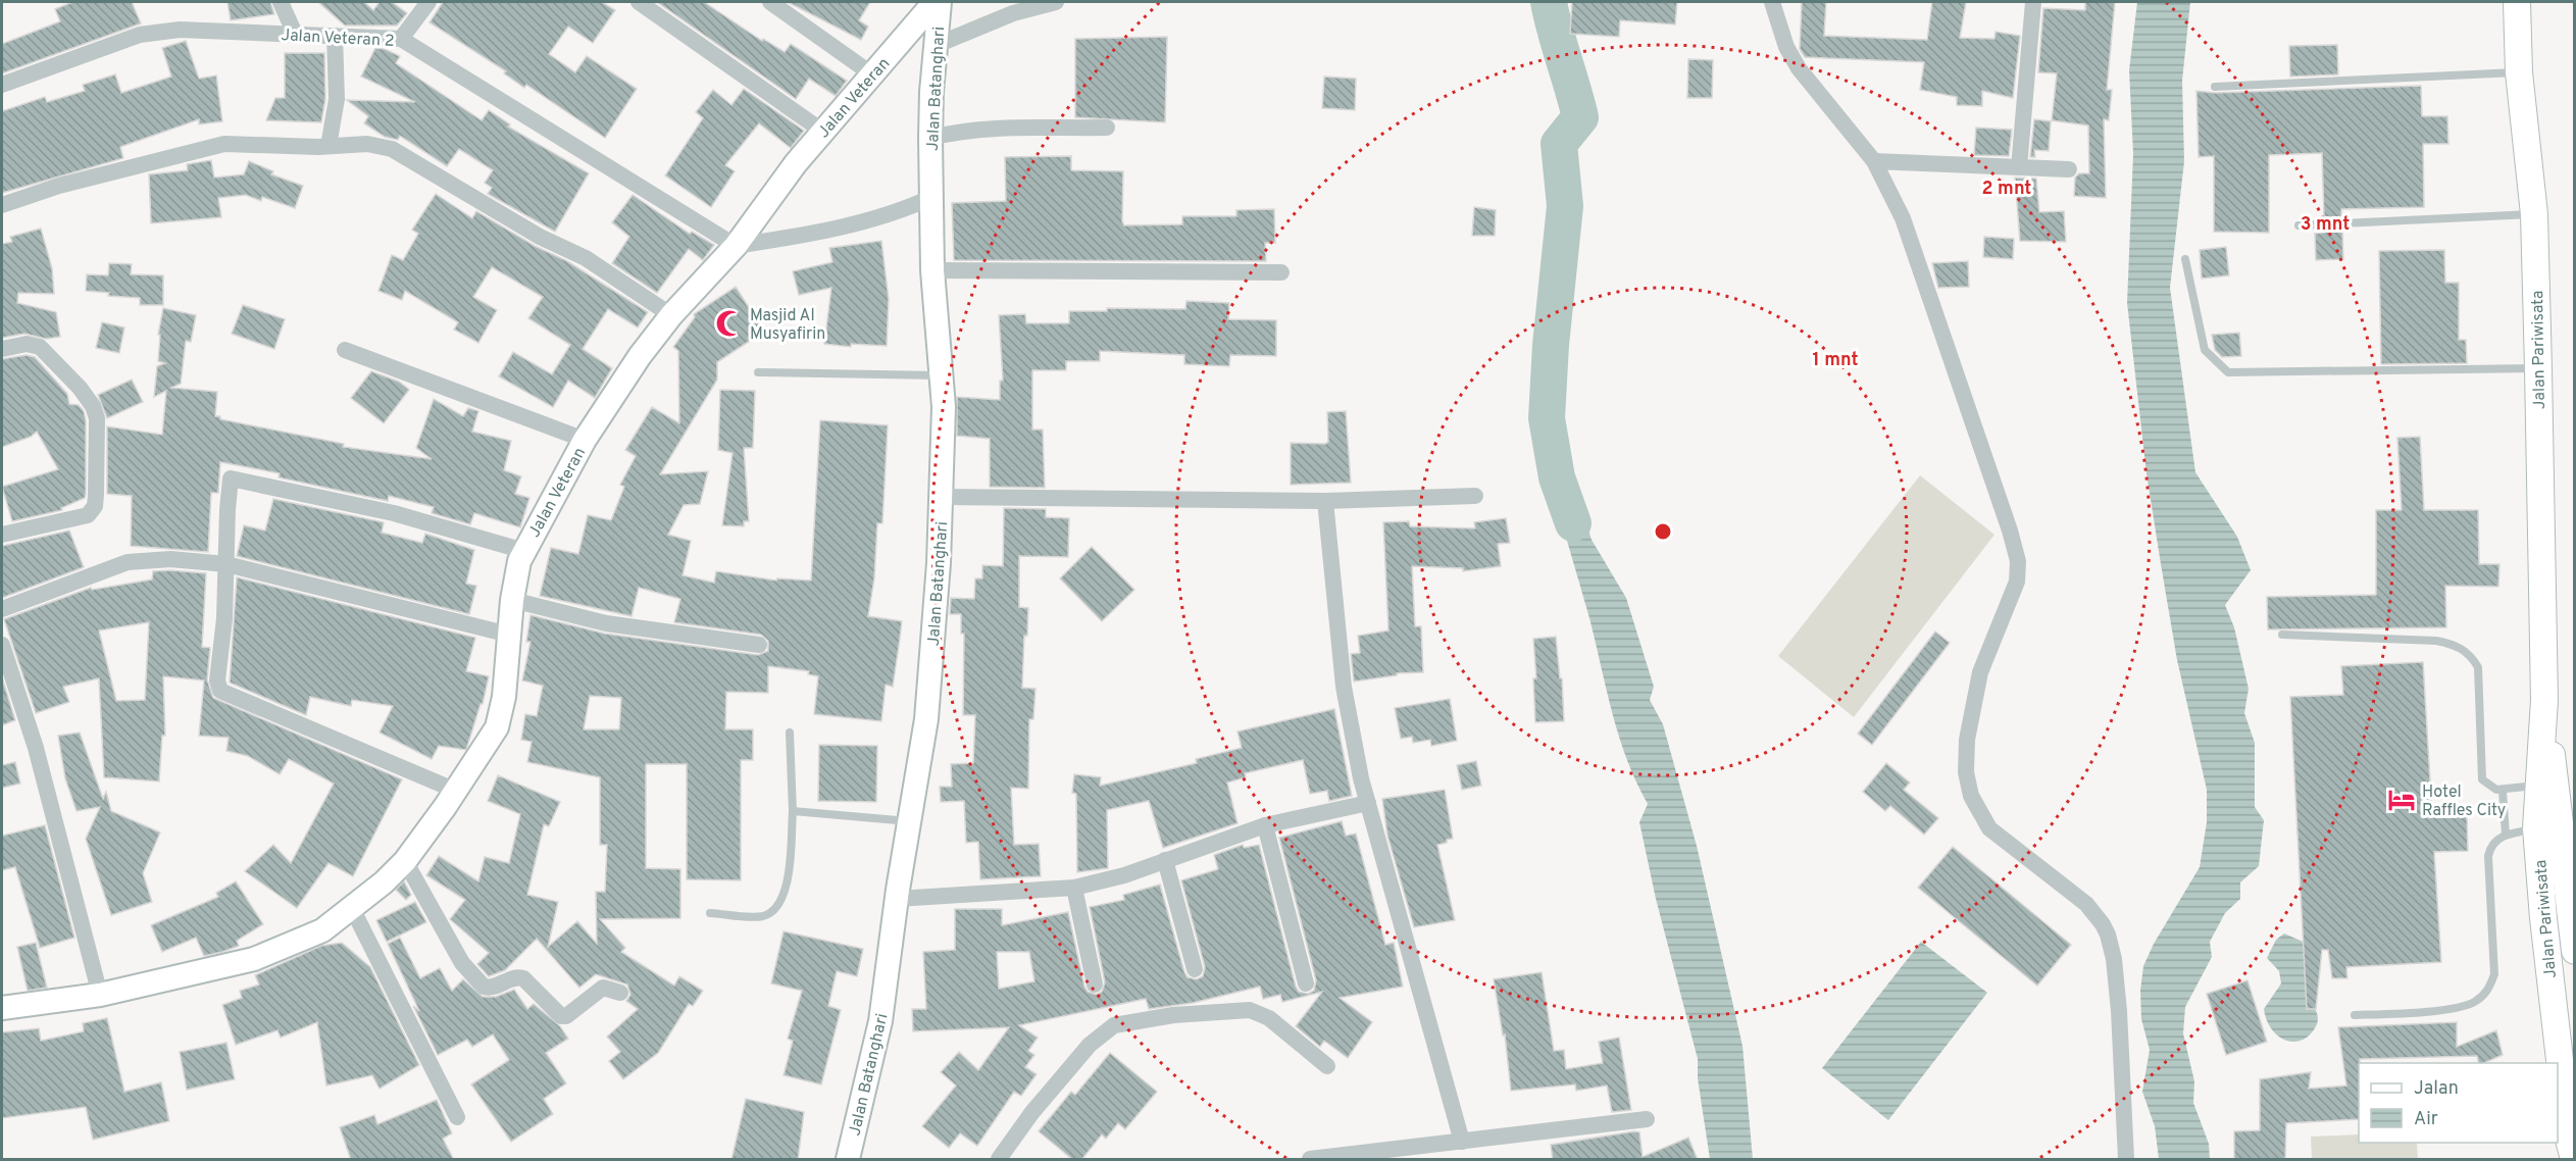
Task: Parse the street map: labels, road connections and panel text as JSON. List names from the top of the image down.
{
  "streets": {
    "main road": ["Jalan Pariwisata"],
    "street": ["Jalan Veteran 2", "Jalan Batanghari", "Jalan Veteran"]
  },
  "crossings": [
    ["Jalan Veteran 2", "Jalan Veteran"]
  ],
  "places": {
    "mosque": ["Masjid Al Musyafirin"],
    "hotel": ["Hotel Raffles City"]
  },
  "legend": ["Jalan", "Air"],
  "rings": ["2 mnt", "3 mnt", "1 mnt"]
}
